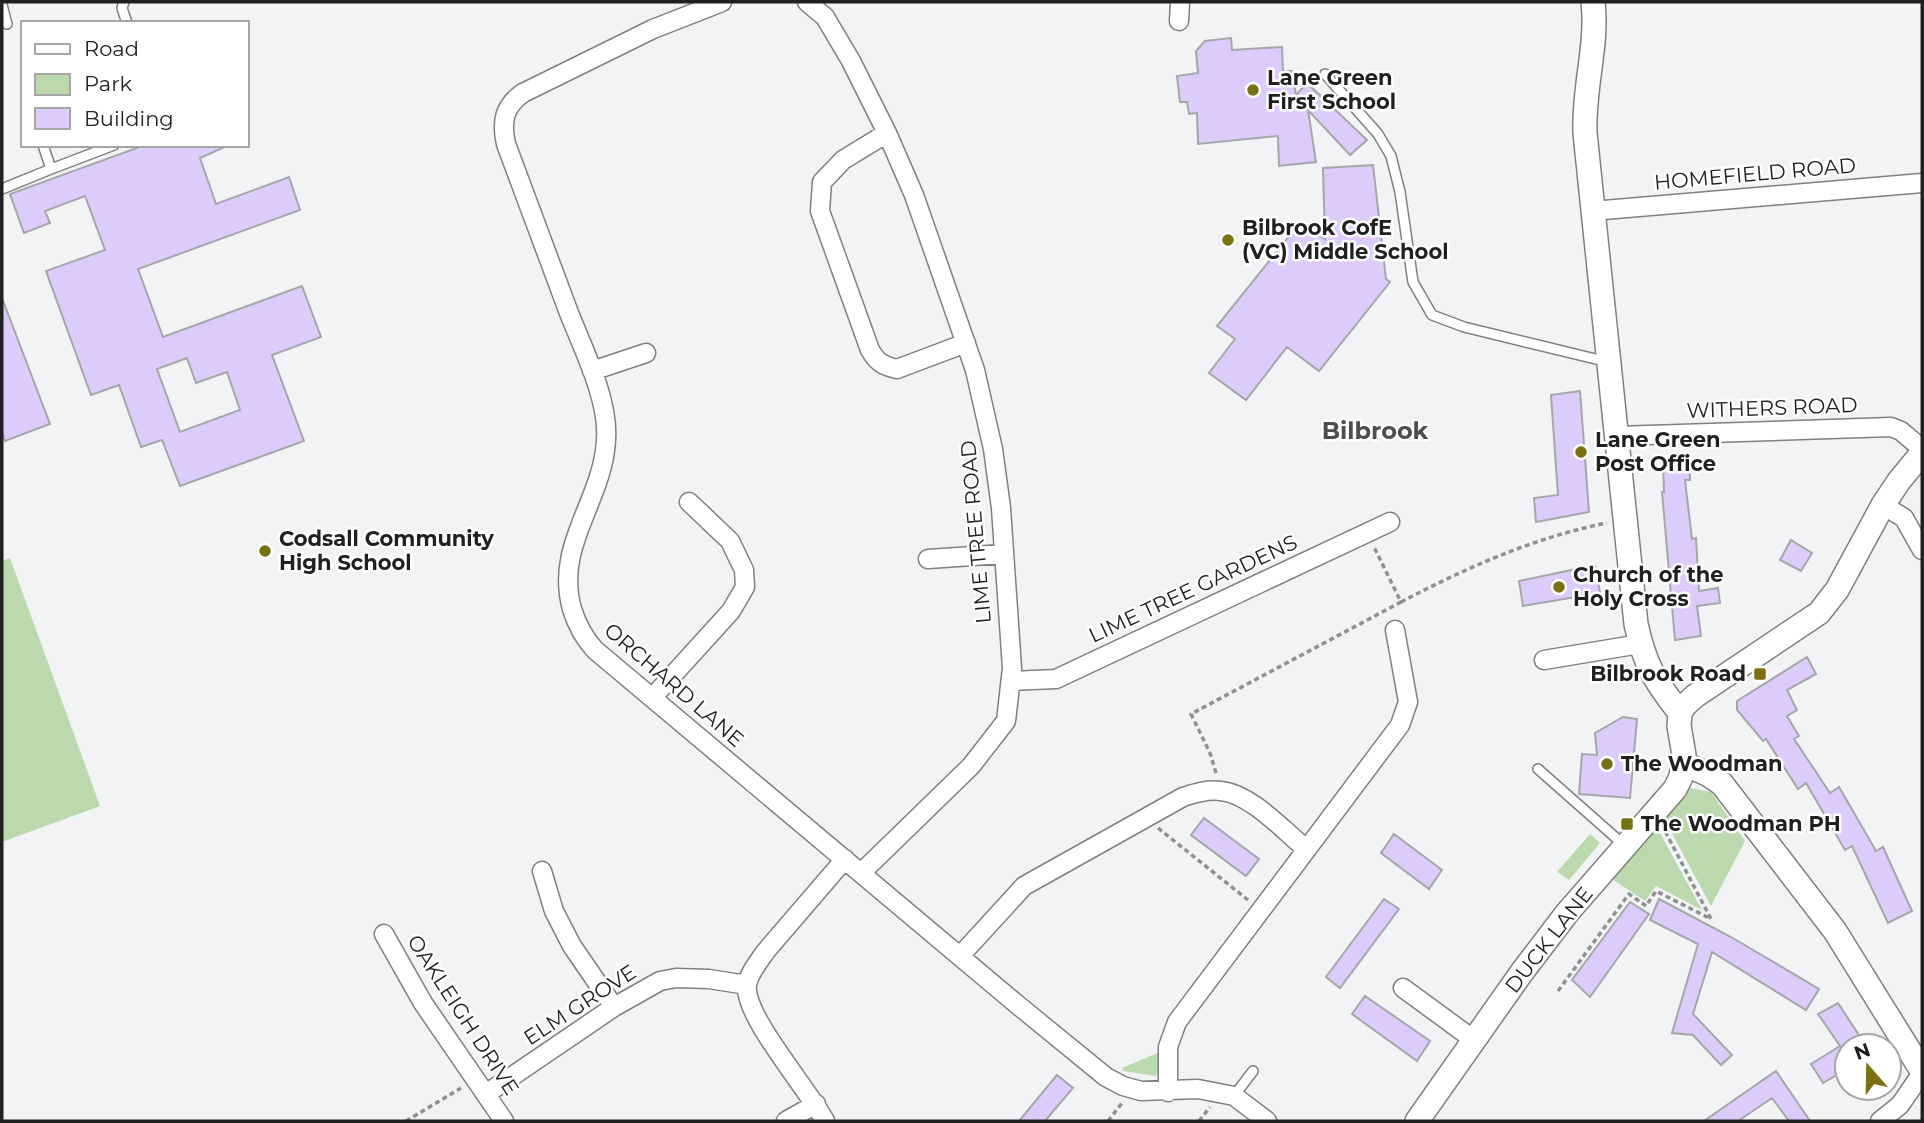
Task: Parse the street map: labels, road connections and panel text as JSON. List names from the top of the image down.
{
  "streets": {
    "street": [
      "HOMEFIELD ROAD",
      "WITHERS ROAD",
      "LIME TREE ROAD",
      "LIME TREE GARDENS",
      "ORCHARD LANE",
      "DUCK LANE",
      "ELM GROVE",
      "OAKLEIGH DRIVE"
    ]
  },
  "crossings": [
    ["LIME TREE ROAD", "LIME TREE GARDENS"],
    ["LIME TREE ROAD", "ORCHARD LANE"],
    ["ELM GROVE", "OAKLEIGH DRIVE"]
  ],
  "districts": ["Bilbrook"],
  "places": {
    "other": [
      "Lane Green First School",
      "Bilbrook CofE (VC) Middle School",
      "Lane Green Post Office",
      "Codsall Community High School",
      "Church of the Holy Cross",
      "The Woodman"
    ],
    "transit": ["Bilbrook Road", "The Woodman PH"]
  },
  "legend": ["Road", "Park", "Building"],
  "north": "top"
}
